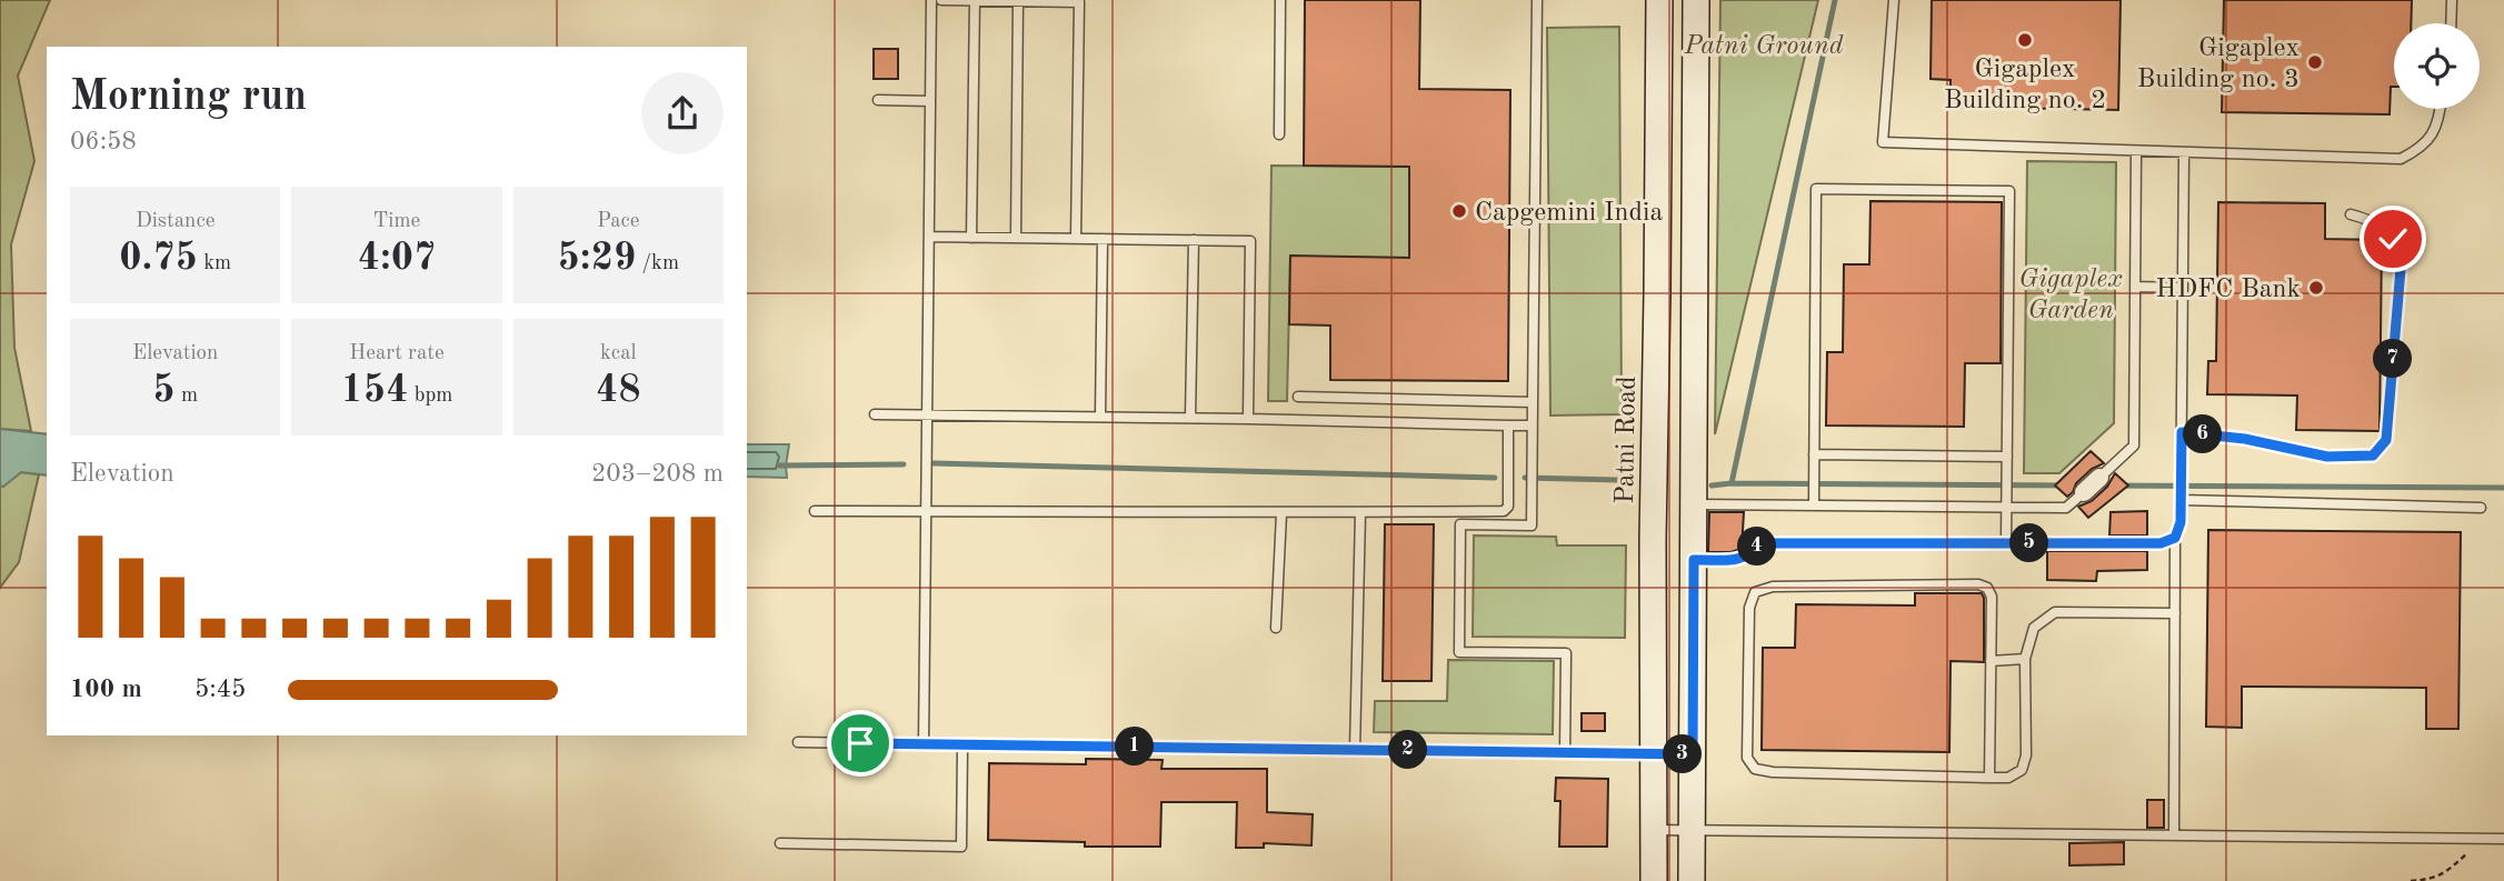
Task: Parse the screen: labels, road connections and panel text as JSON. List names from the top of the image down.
{
  "streets": {
    "main road": ["Patni Road"]
  },
  "parks": ["Patni Ground", "Gigaplex Garden"],
  "places": [
    "Gigaplex Building no. 2",
    "Gigaplex Building no. 3",
    "Capgemini India",
    "HDFC Bank"
  ],
  "page": {
    "heading": ["Morning run", "06:58"],
    "stats": [
      ["Distance", "0.75 km"],
      ["Time", "4:07"],
      ["Pace", "5:29 /km"],
      ["Elevation", "5 m"],
      ["Heart rate", "154 bpm"],
      ["kcal", "48"]
    ],
    "pins": [
      "7",
      "6",
      "5",
      "4",
      "1",
      "2",
      "3"
    ],
    "chart": ["Elevation", "203–208 m"],
    "list": [
      {
        "name": "100 m",
        "note": "5:45"
      }
    ]
  }
}
